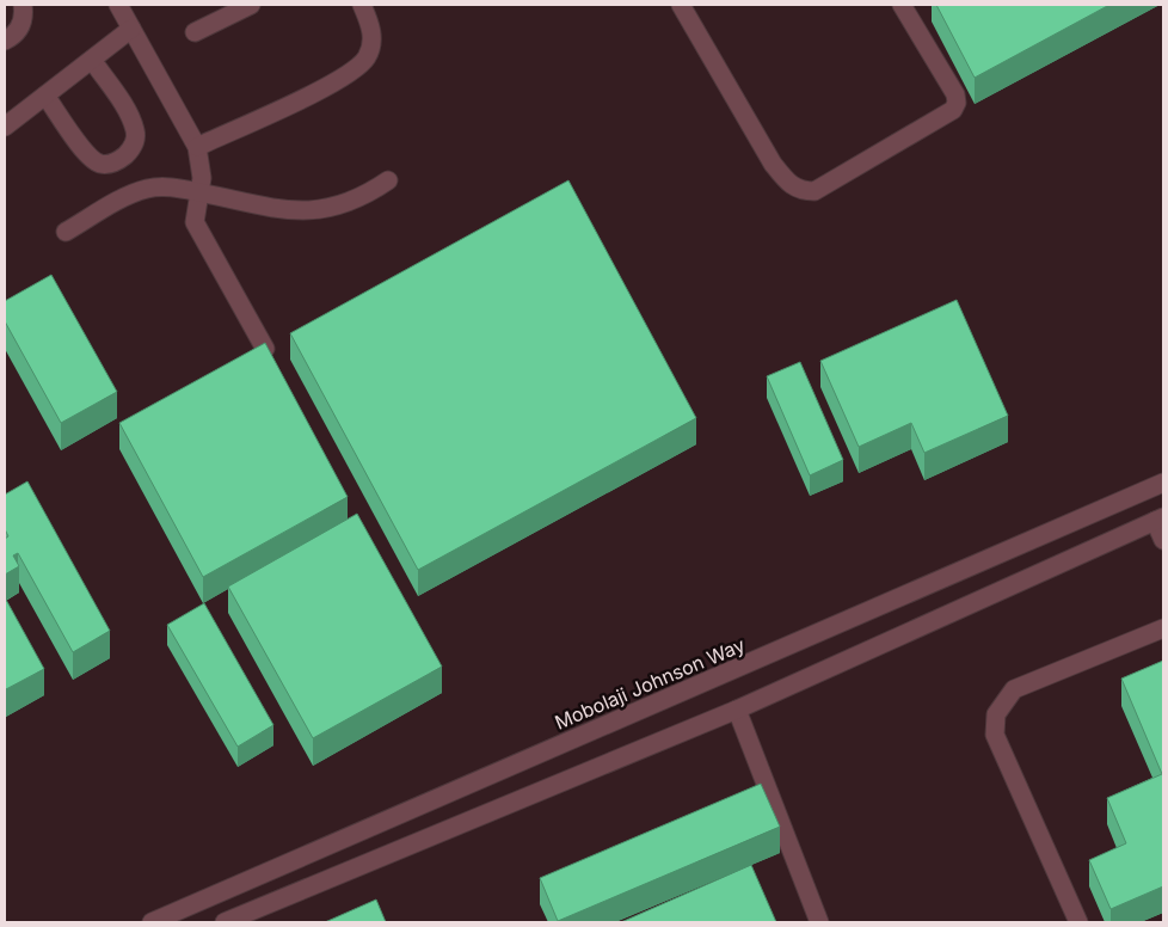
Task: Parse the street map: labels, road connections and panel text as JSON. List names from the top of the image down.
{
  "streets": {
    "street": ["Mobolaji Johnson Way"]
  }
}
